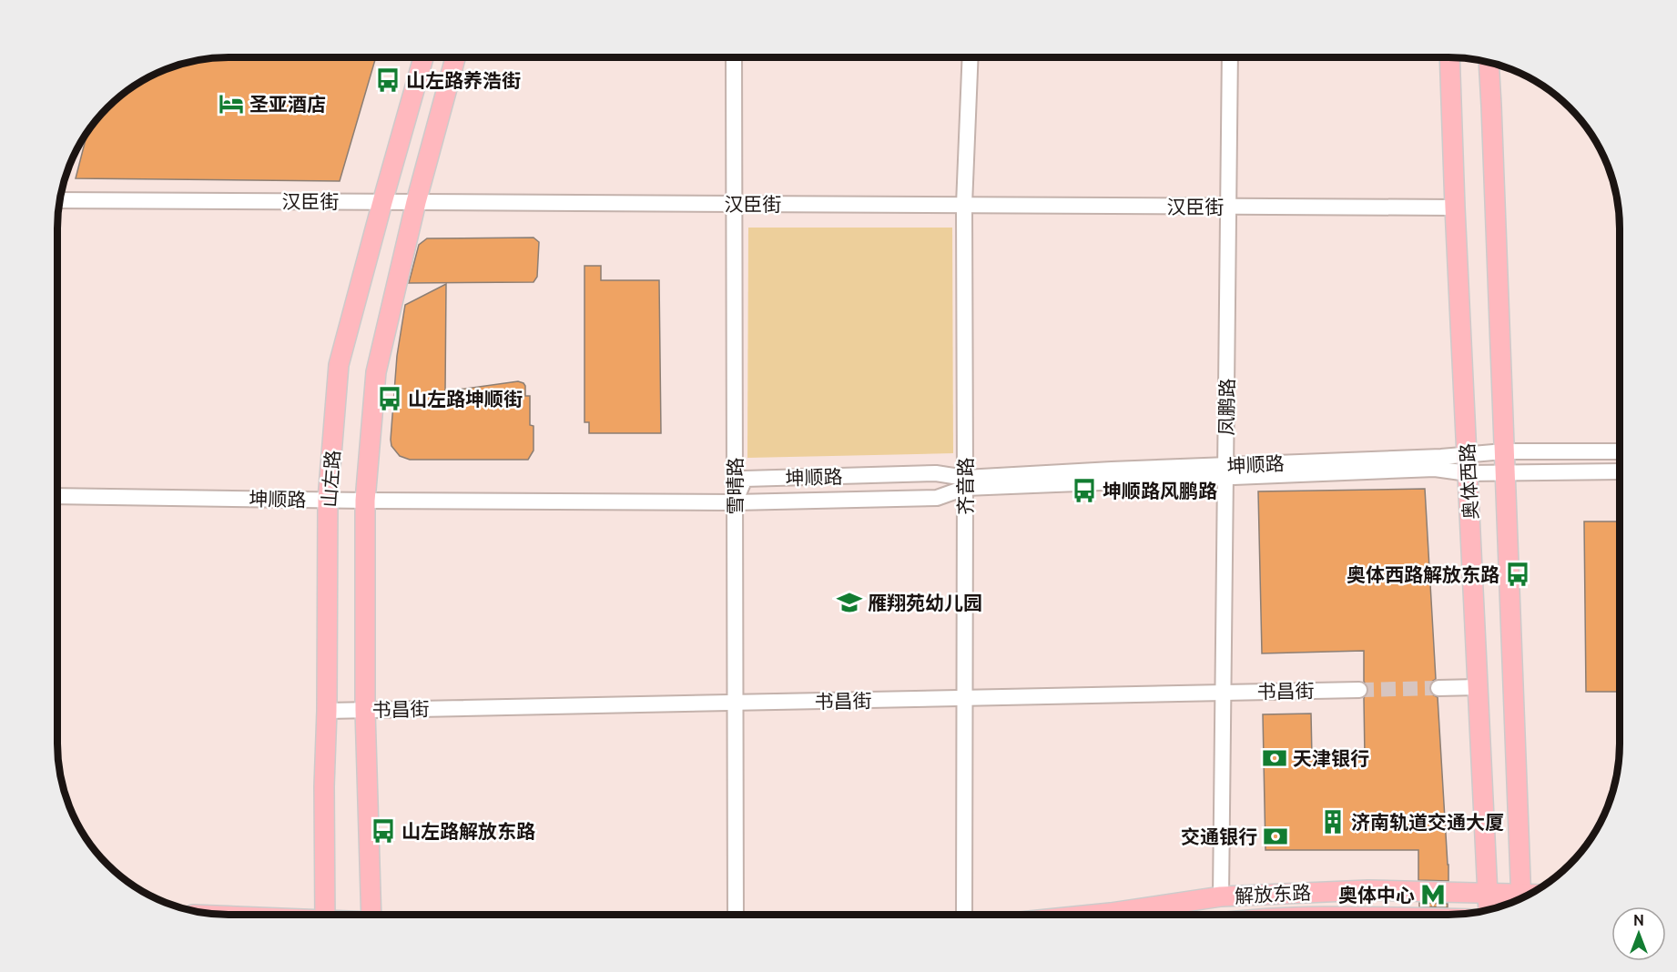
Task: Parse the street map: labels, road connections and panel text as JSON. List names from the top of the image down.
{
  "streets": {
    "main road": ["山左路", "奥体西路", "解放东路"],
    "street": [
      "汉臣街",
      "凤鹏路",
      "坤顺路",
      "雪晴路",
      "齐音路",
      "书昌街"
    ]
  },
  "crossings": [
    ["汉臣街", "凤鹏路"],
    ["汉臣街", "山左路"],
    ["汉臣街", "奥体西路"],
    ["汉臣街", "雪晴路"],
    ["汉臣街", "齐音路"],
    ["凤鹏路", "坤顺路"],
    ["凤鹏路", "书昌街"],
    ["凤鹏路", "解放东路"],
    ["坤顺路", "山左路"],
    ["坤顺路", "奥体西路"],
    ["坤顺路", "雪晴路"],
    ["坤顺路", "齐音路"],
    ["山左路", "书昌街"],
    ["奥体西路", "解放东路"],
    ["雪晴路", "书昌街"],
    ["齐音路", "书昌街"]
  ],
  "places": {
    "bus stop": [
      "山左路养浩街",
      "山左路坤顺街",
      "坤顺路风鹏路",
      "奥体西路解放东路",
      "山左路解放东路"
    ],
    "hotel": ["圣亚酒店"],
    "school or university": ["雁翔苑幼儿园"],
    "bank": ["天津银行", "交通银行"],
    "building": ["济南轨道交通大厦"],
    "metro station": ["奥体中心"]
  },
  "north": "top"
}
